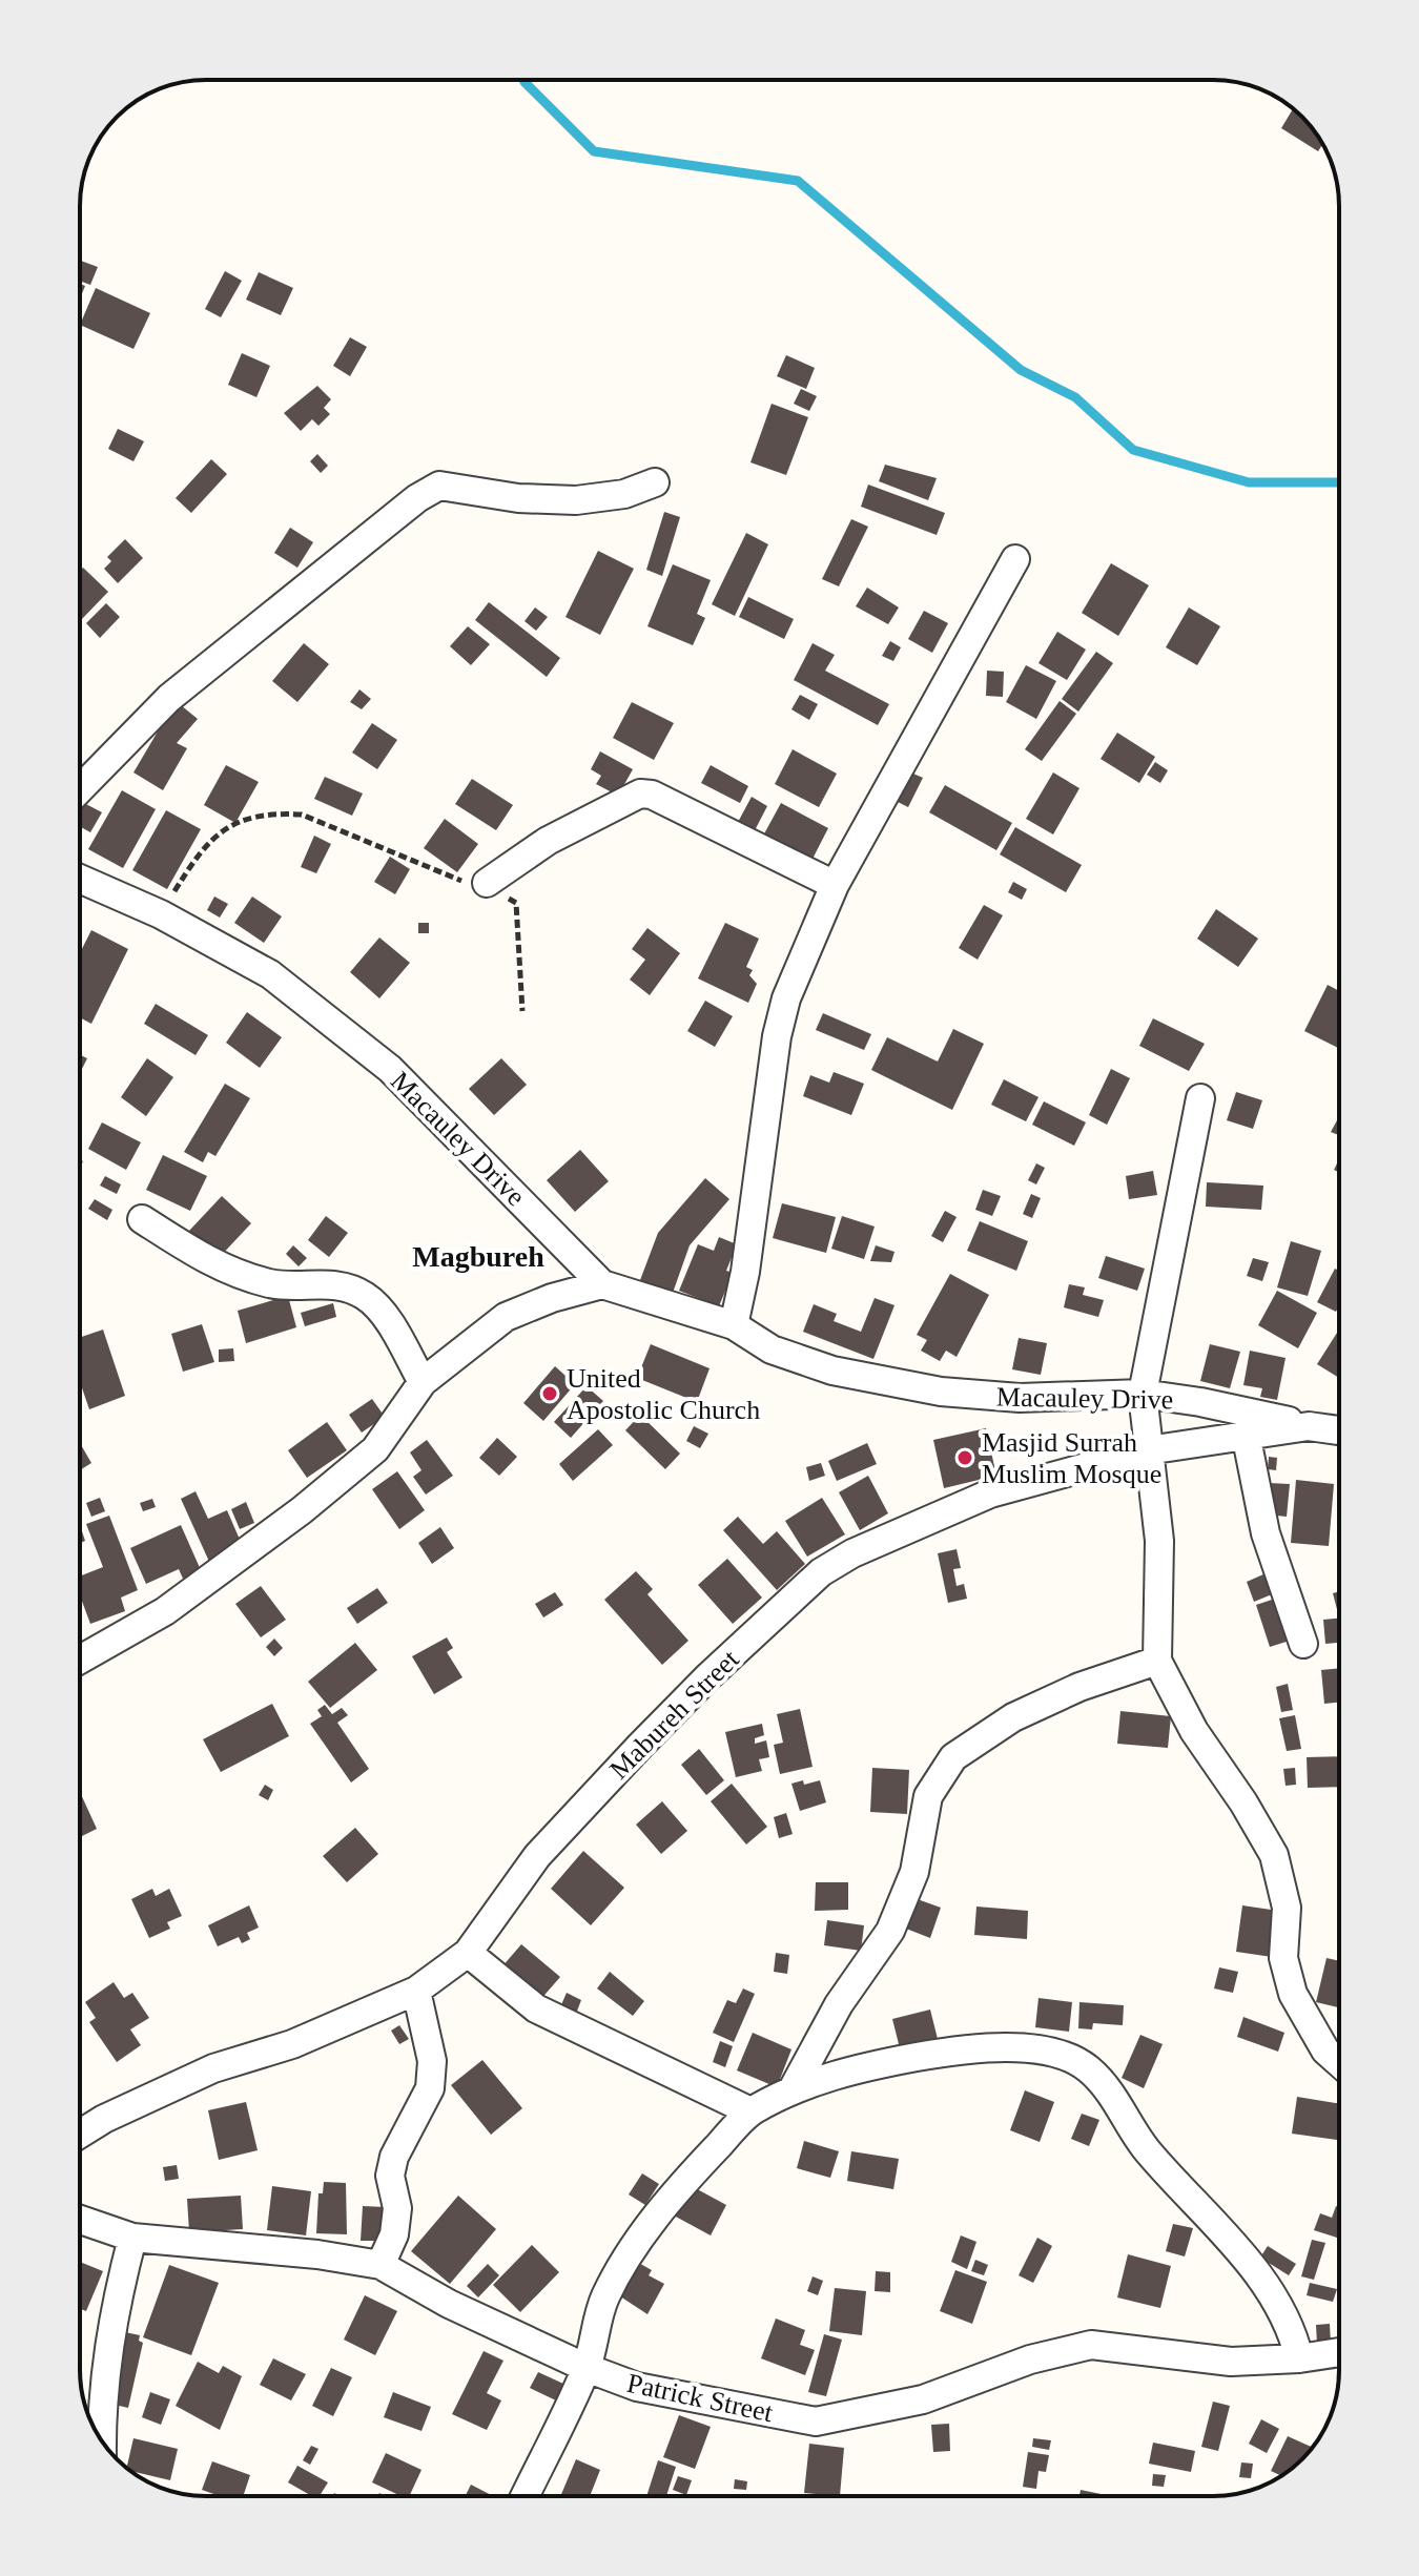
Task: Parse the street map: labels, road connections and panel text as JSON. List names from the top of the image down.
{
  "streets": {
    "street": ["Macauley Drive", "Mabureh Street", "Patrick Street"]
  },
  "crossings": [
    ["Macauley Drive", "Mabureh Street"]
  ],
  "districts": ["Magbureh"],
  "places": ["United Apostolic Church", "Masjid Surrah Muslim Mosque"]
}
